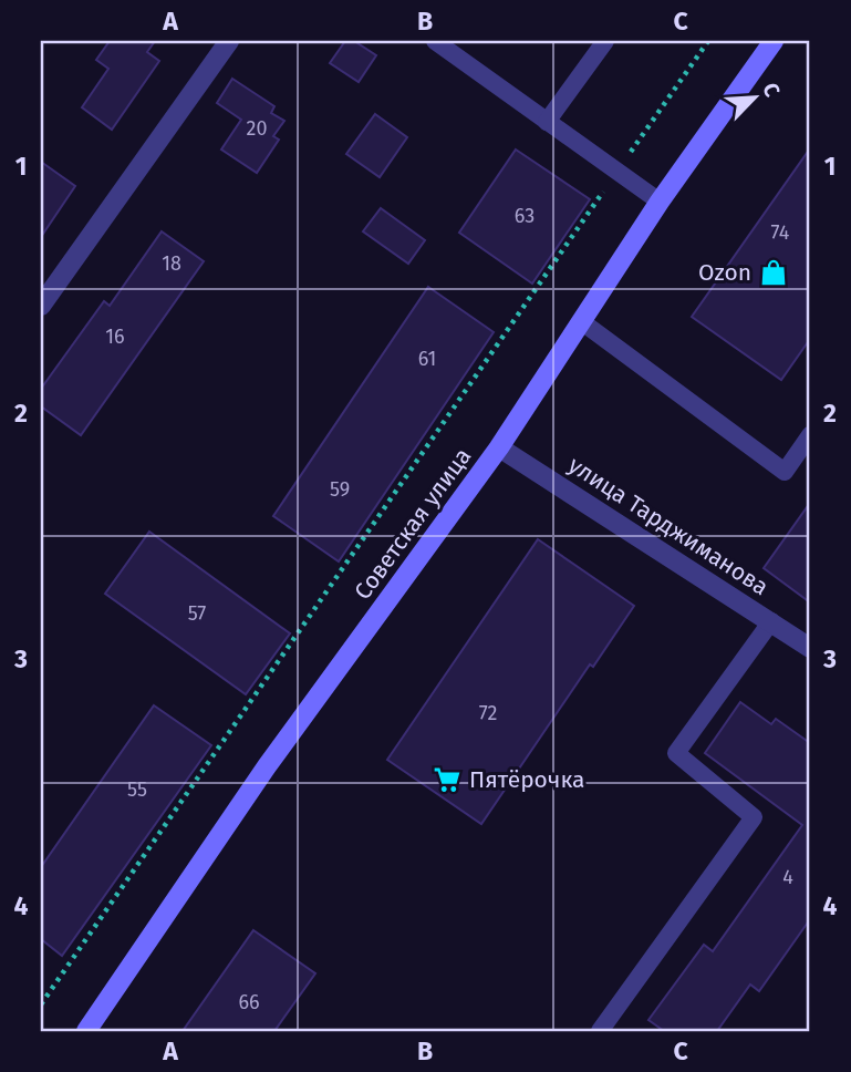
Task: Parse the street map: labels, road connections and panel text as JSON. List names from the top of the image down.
{
  "streets": {
    "main road": ["Советская улица"],
    "street": ["улица Тарджиманова"]
  },
  "crossings": [
    ["Советская улица", "улица Тарджиманова"]
  ],
  "places": {
    "shop": ["Ozon"],
    "supermarket": ["Пятёрочка"]
  },
  "house_numbers": [
    "20",
    "63",
    "74",
    "18",
    "16",
    "61",
    "59",
    "57",
    "72",
    "55",
    "4",
    "66"
  ],
  "north": "top right",
  "grid": {
    "columns": ["A", "B", "C"],
    "rows": [
      "1",
      "2",
      "3",
      "4"
    ]
  }
}
